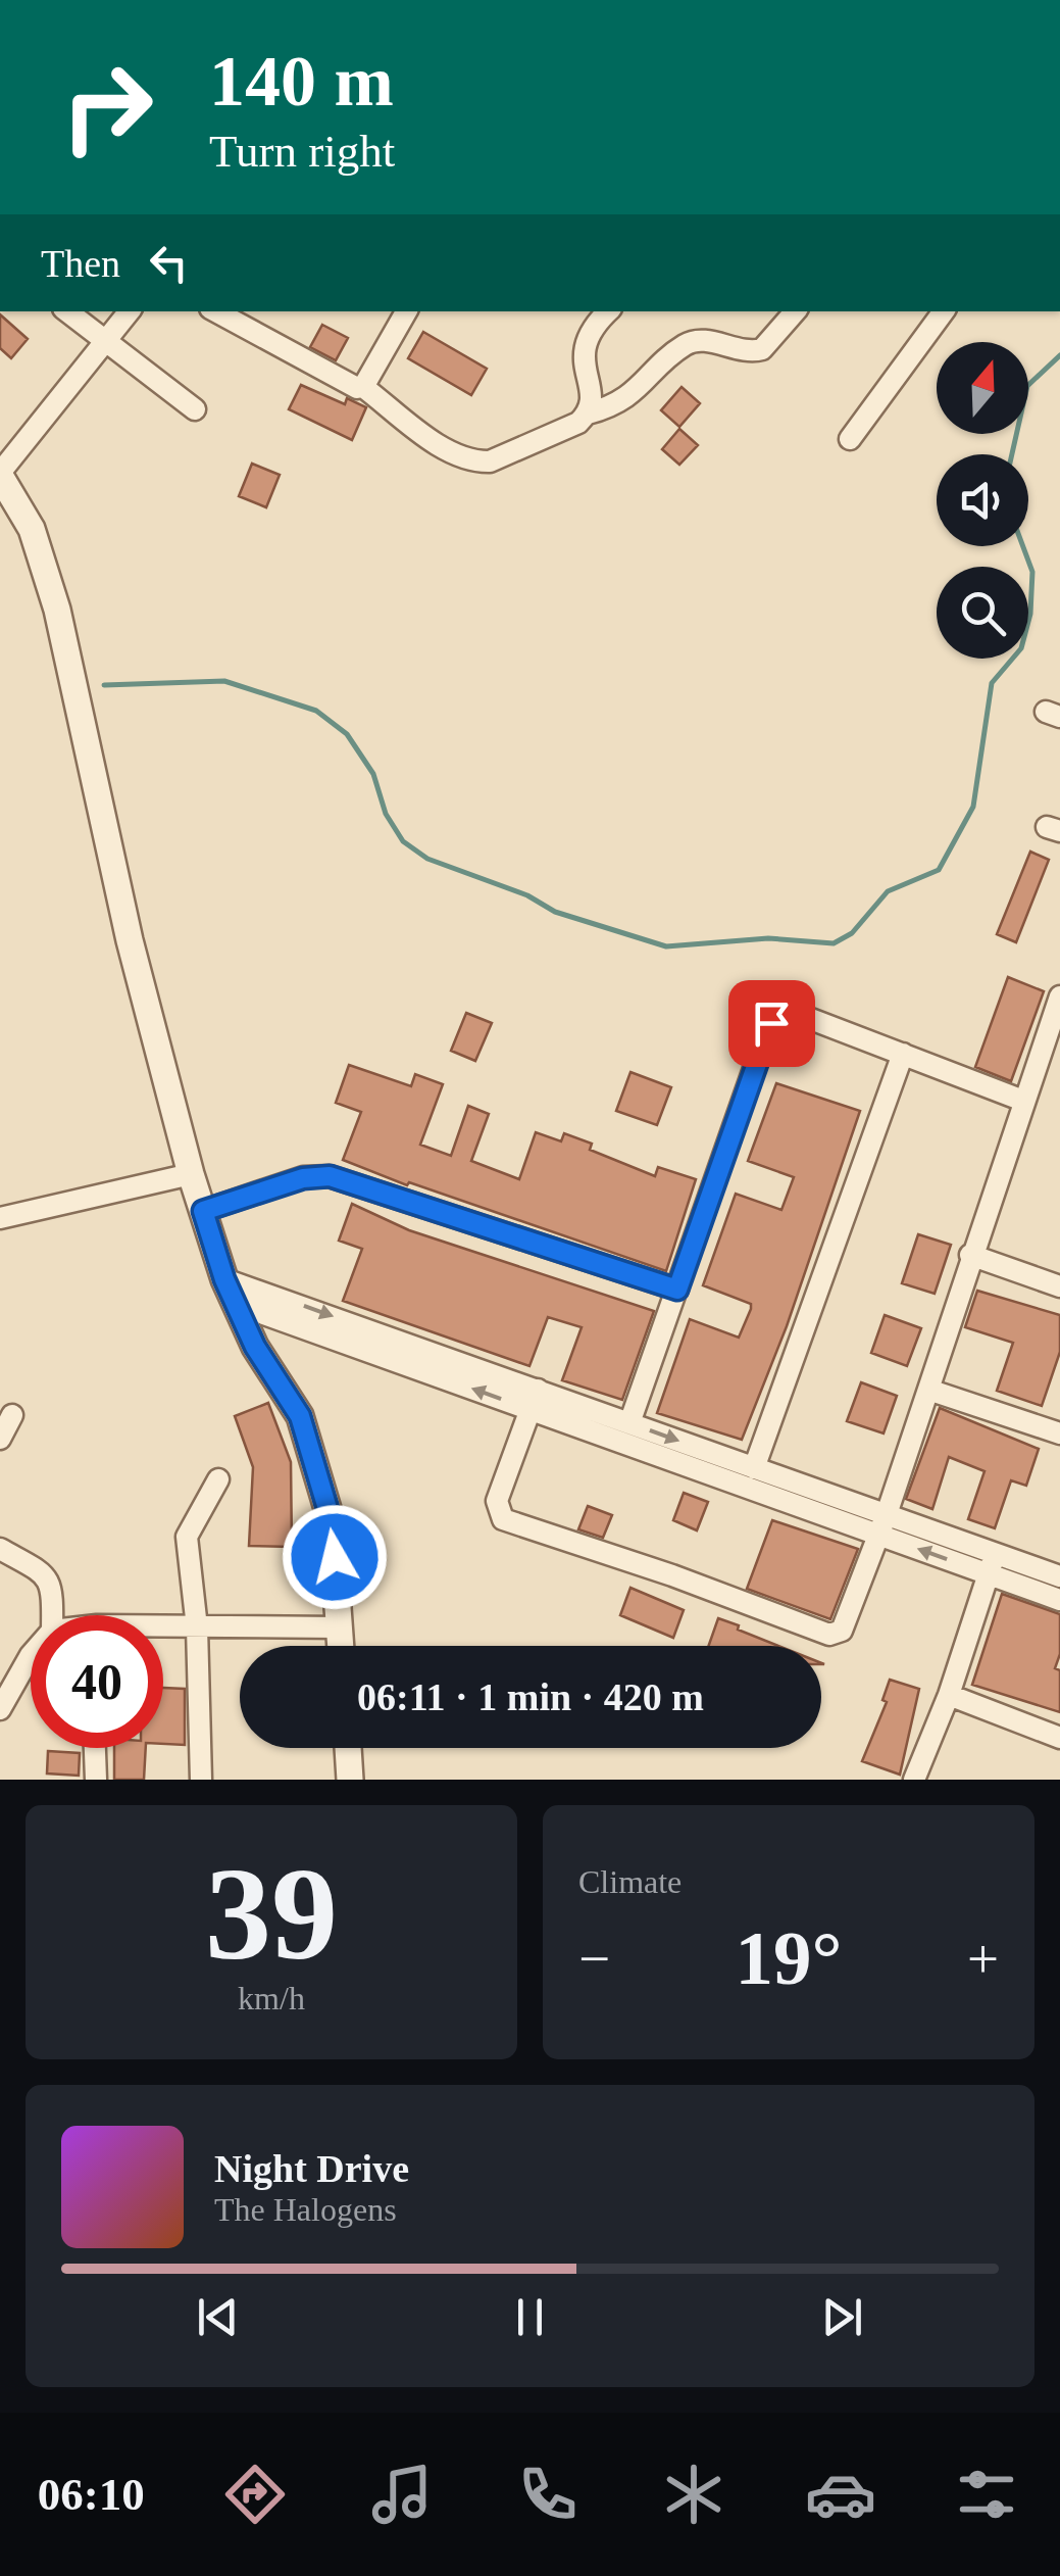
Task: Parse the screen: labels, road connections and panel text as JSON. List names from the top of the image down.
{
  "north": "top",
  "page": {
    "turn": ["140 m", "Turn right"],
    "then": "Then",
    "limit": "40",
    "trip": "06:11 · 1 min · 420 m",
    "tile": [
      ["39", "km/h"],
      "Climate"
    ],
    "heat": ["−", "19°", "+"],
    "song": ["Night Drive", "The Halogens"],
    "tabs": "06:10"
  }
}
